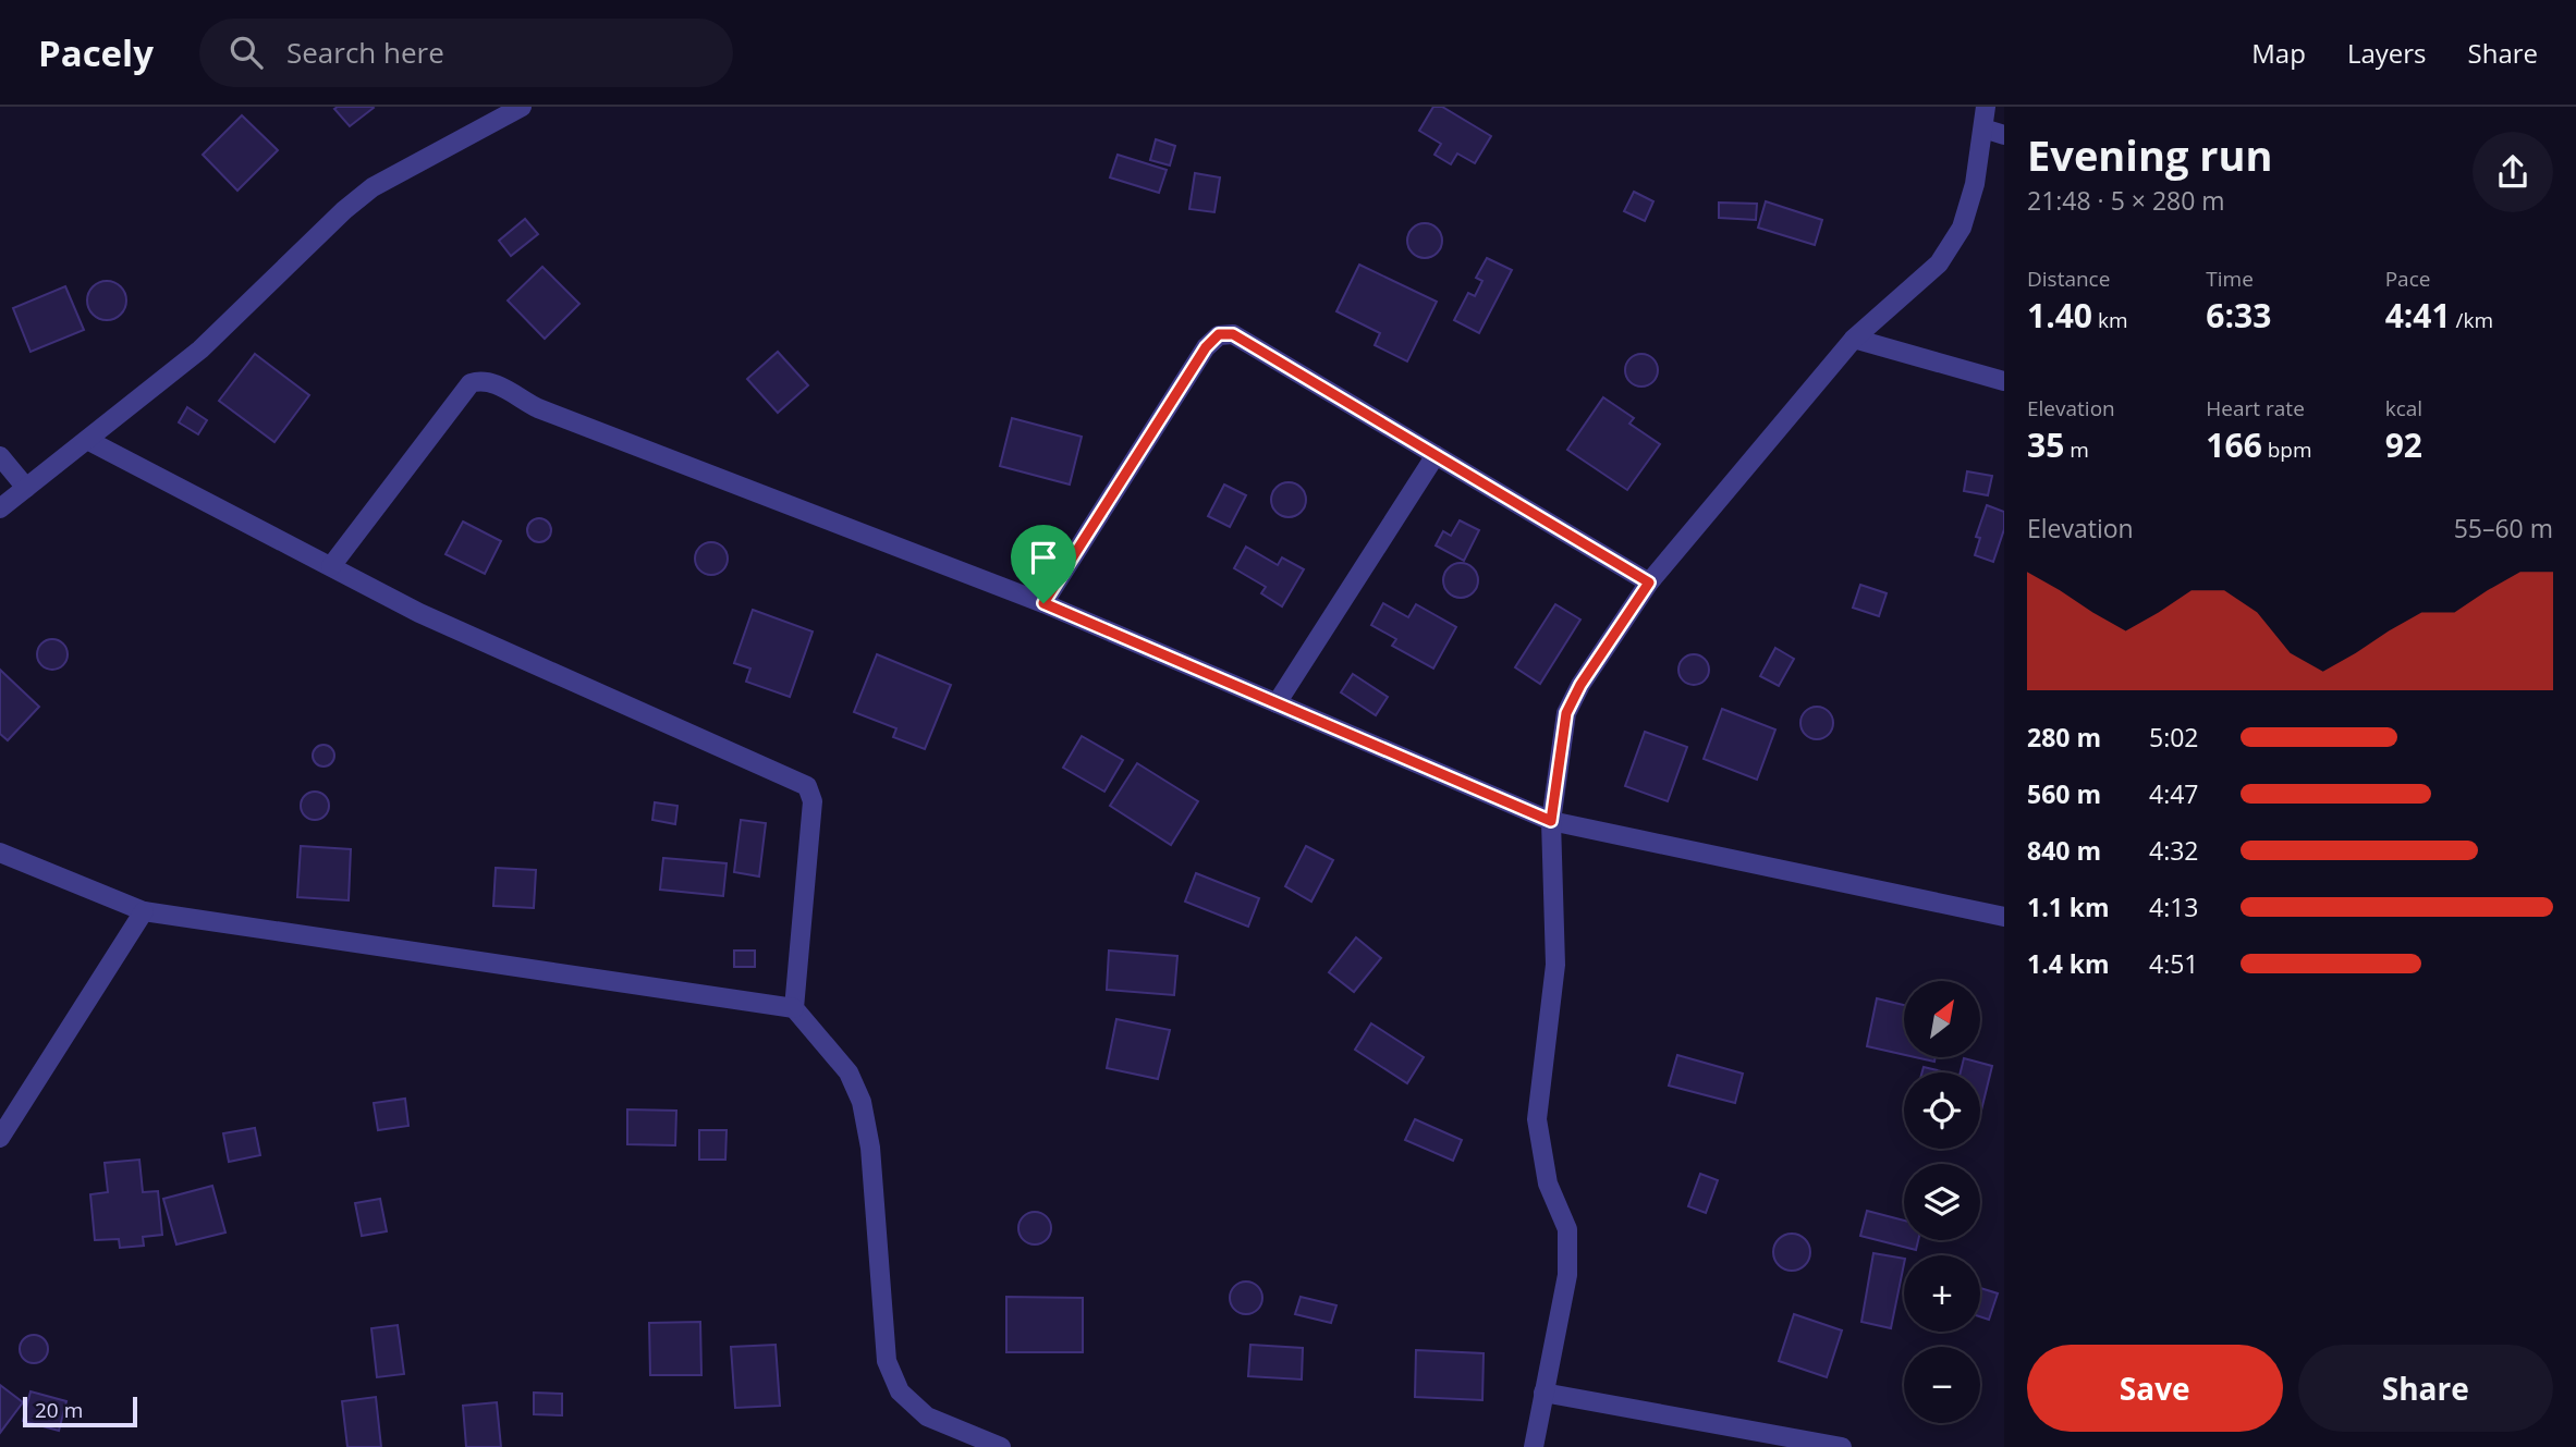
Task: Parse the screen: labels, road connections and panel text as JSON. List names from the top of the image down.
{
  "scale_bar": "20 m",
  "north": "top right",
  "page": {
    "header": "Pacely",
    "search": "Search here",
    "nav": ["Map", "Layers", "Share"],
    "heading": ["Evening run", "21:48 · 5 × 280 m"],
    "stats": [
      ["Distance", "1.40 km"],
      ["Time", "6:33"],
      ["Pace", "4:41 /km"],
      ["Elevation", "35 m"],
      ["Heart rate", "166 bpm"],
      ["kcal", "92"]
    ],
    "chart": ["Elevation", "55–60 m"],
    "list": [
      {
        "name": "280 m",
        "note": "5:02"
      },
      {
        "name": "560 m",
        "note": "4:47"
      },
      {
        "name": "840 m",
        "note": "4:32"
      },
      {
        "name": "1.1 km",
        "note": "4:13"
      },
      {
        "name": "1.4 km",
        "note": "4:51"
      }
    ],
    "map_buttons": ["+", "−"],
    "buttons": ["Save", "Share"],
    "scale": "20 m"
  }
}
